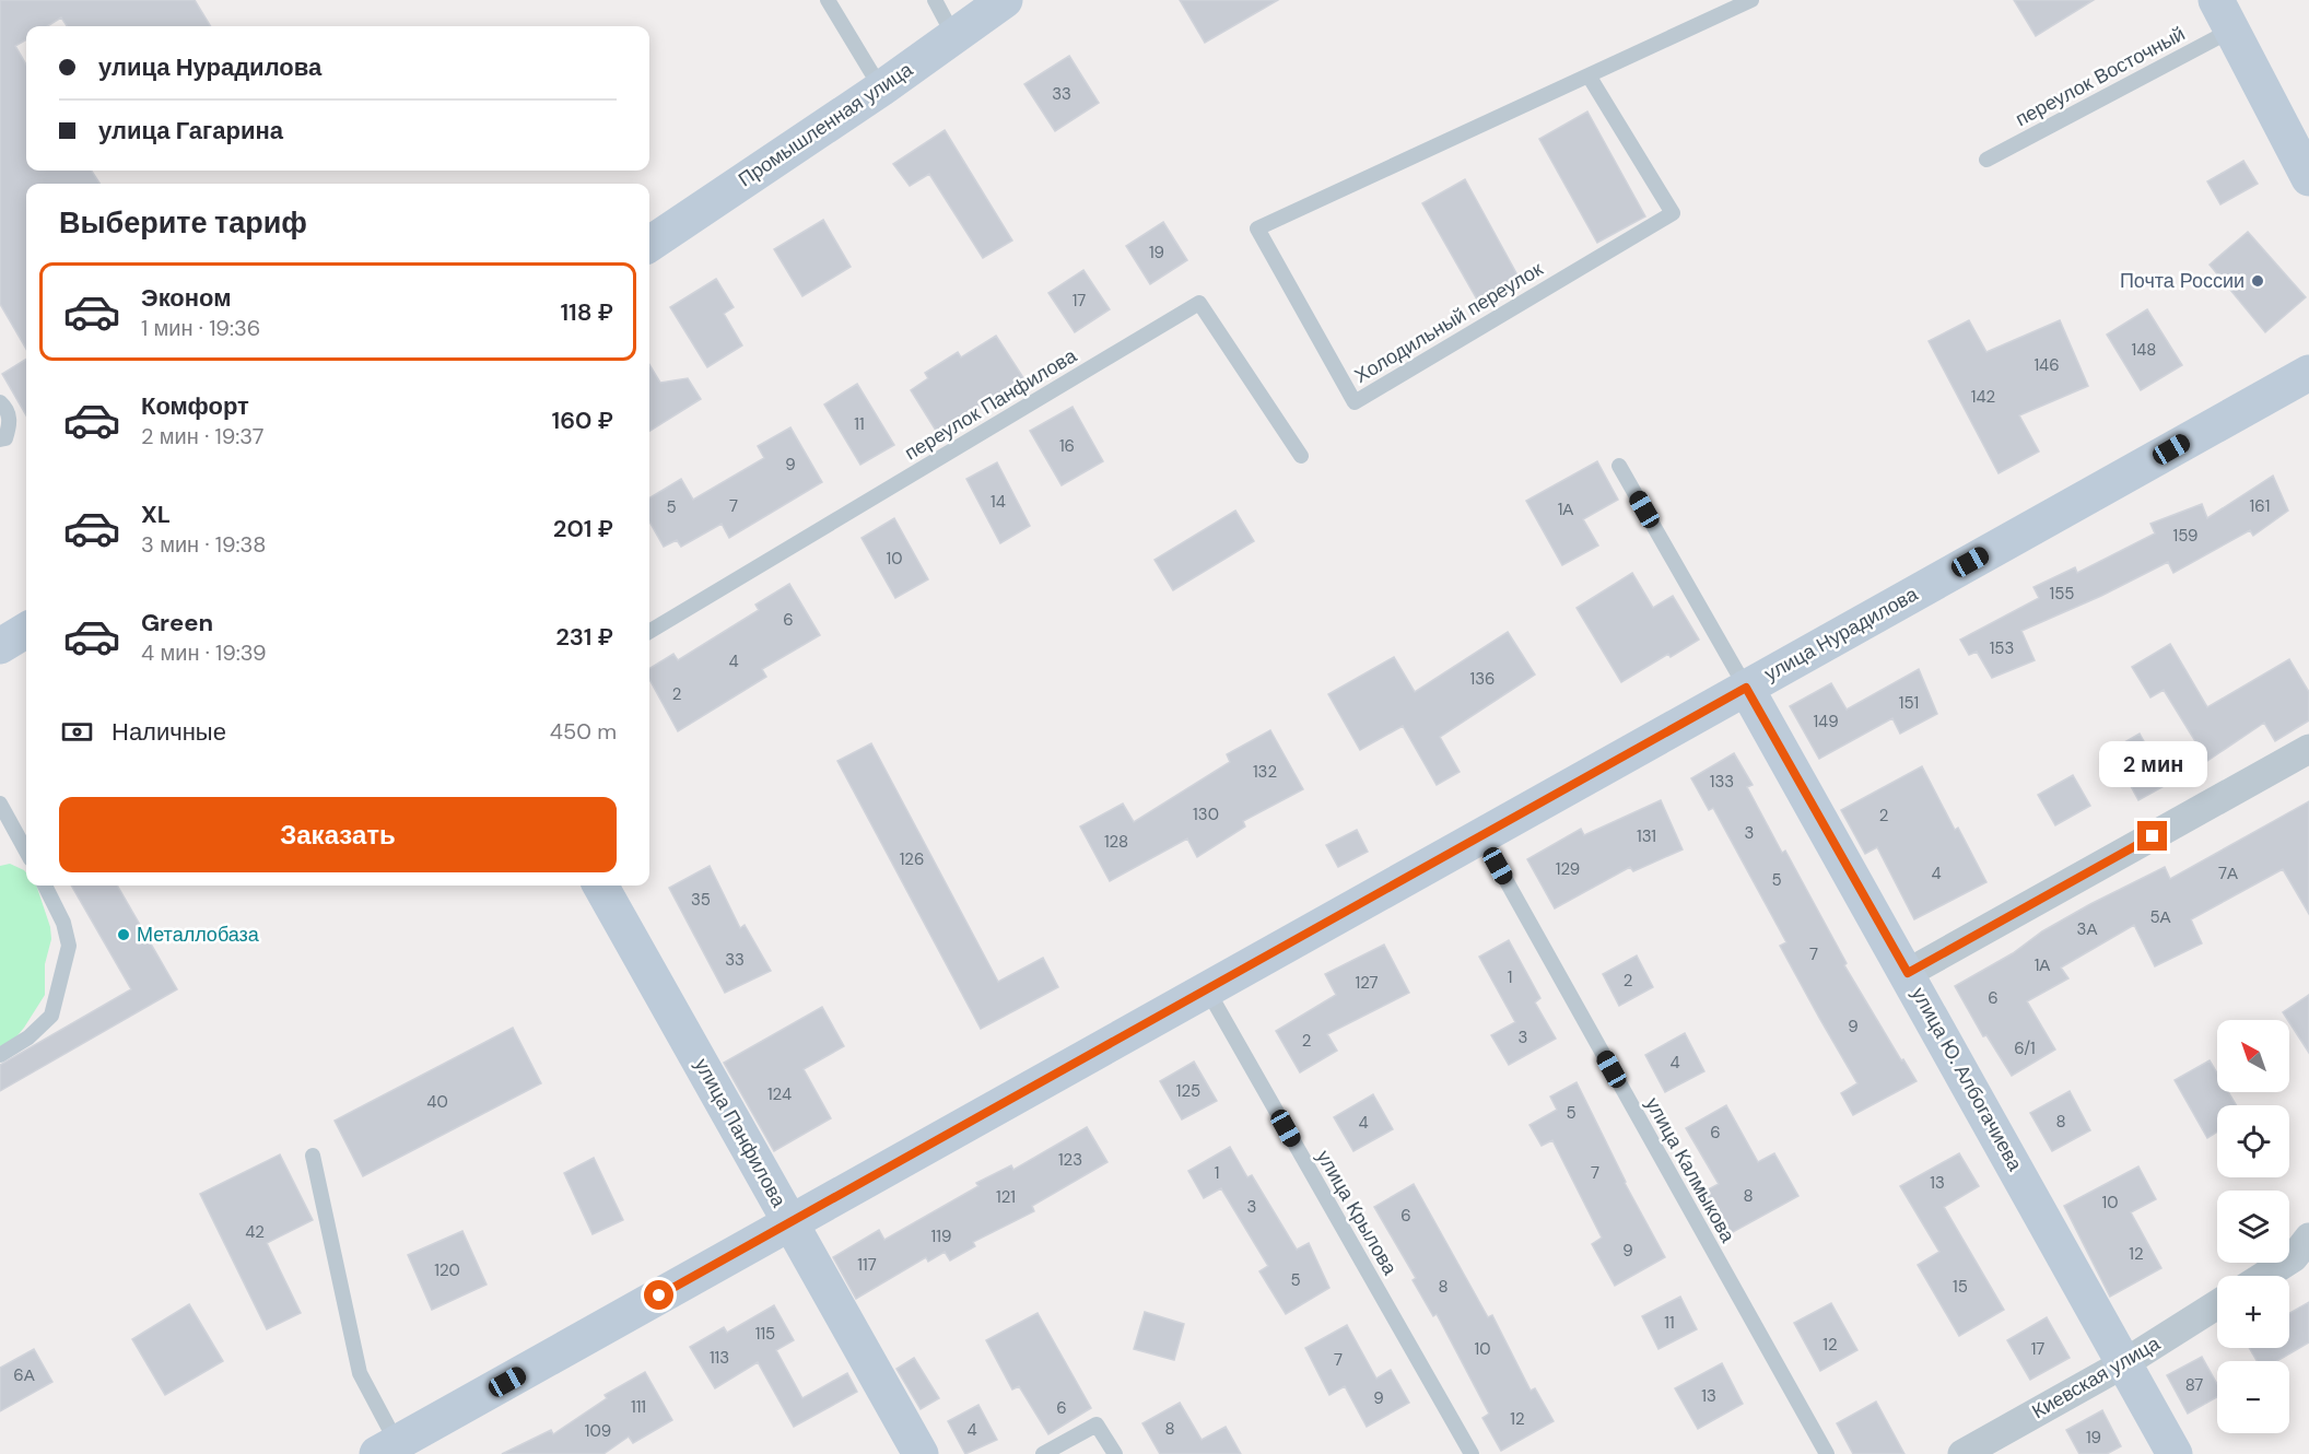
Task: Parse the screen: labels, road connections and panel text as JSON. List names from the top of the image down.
{
  "streets": {
    "street": [
      "Промышленная улица",
      "улица Нурадилова",
      "улица Ю. Албогачиева",
      "улица Панфилова",
      "Киевская улица"
    ],
    "lane": [
      "переулок Восточный",
      "Холодильный переулок",
      "переулок Панфилова",
      "улица Калмыкова",
      "улица Крылова"
    ]
  },
  "crossings": [
    ["улица Нурадилова", "улица Ю. Албогачиева"],
    ["улица Нурадилова", "улица Панфилова"],
    ["улица Нурадилова", "улица Калмыкова"],
    ["улица Нурадилова", "улица Крылова"],
    ["улица Ю. Албогачиева", "Киевская улица"]
  ],
  "places": ["Почта России", "Металлобаза"],
  "house_numbers": [
    "33",
    "19",
    "17",
    "148",
    "146",
    "142",
    "11",
    "16",
    "9",
    "14",
    "7",
    "161",
    "5",
    "1А",
    "159",
    "10",
    "155",
    "6",
    "153",
    "4",
    "136",
    "2",
    "151",
    "149",
    "132",
    "133",
    "130",
    "2",
    "3",
    "131",
    "128",
    "126",
    "129",
    "4",
    "7А",
    "5",
    "35",
    "5А",
    "3А",
    "7",
    "33",
    "1А",
    "1",
    "2",
    "127",
    "6",
    "9",
    "3",
    "2",
    "6/1",
    "4",
    "125",
    "124",
    "40",
    "5",
    "8",
    "4",
    "6",
    "123",
    "1",
    "7",
    "13",
    "8",
    "121",
    "10",
    "3",
    "6",
    "42",
    "119",
    "9",
    "12",
    "117",
    "120",
    "5",
    "8",
    "15",
    "11",
    "115",
    "12",
    "10",
    "17",
    "113",
    "7",
    "6А",
    "87",
    "13",
    "9",
    "111",
    "6",
    "12",
    "8",
    "4",
    "109",
    "19"
  ],
  "north": "top left",
  "page": {
    "banner": ["улица Нурадилова", "улица Гагарина"],
    "heading": "Выберите тариф",
    "list": [
      {
        "name": "Эконом",
        "note": "1 мин · 19:36",
        "value": "118 ₽"
      },
      {
        "name": "Комфорт",
        "note": "2 мин · 19:37",
        "value": "160 ₽"
      },
      {
        "name": "XL",
        "note": "3 мин · 19:38",
        "value": "201 ₽"
      },
      {
        "name": "Green",
        "note": "4 мин · 19:39",
        "value": "231 ₽"
      }
    ],
    "pay": ["Наличные", "450 m"],
    "bubble": "2 мин",
    "buttons": "Заказать",
    "map_buttons": ["+", "−"]
  }
}
